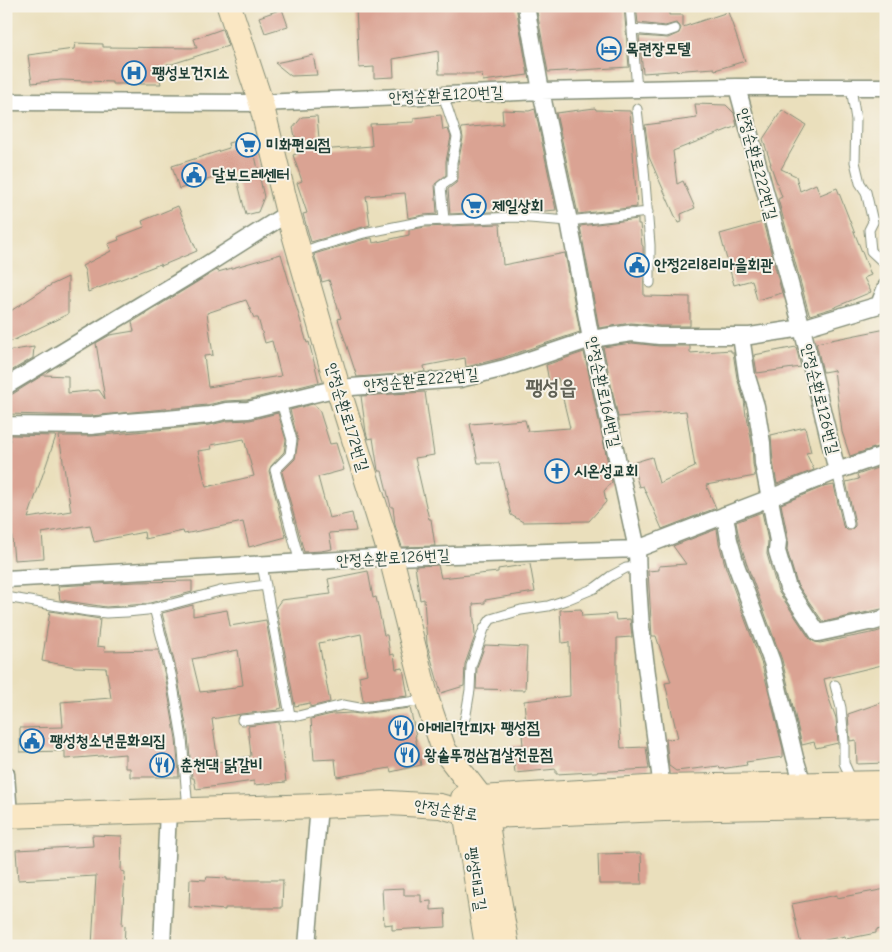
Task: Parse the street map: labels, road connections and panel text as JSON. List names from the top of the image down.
{
  "streets": {
    "street": [
      "안정순환로120번길",
      "안정순환로222번길",
      "안정순환로164번길",
      "안정순환로126번길",
      "안정순환로172번길",
      "안정순환로",
      "팽성대교길"
    ]
  },
  "crossings": [
    ["안정순환로120번길", "안정순환로222번길"],
    ["안정순환로120번길", "안정순환로164번길"],
    ["안정순환로120번길", "안정순환로172번길"],
    ["안정순환로222번길", "안정순환로164번길"],
    ["안정순환로222번길", "안정순환로126번길"],
    ["안정순환로222번길", "안정순환로172번길"],
    ["안정순환로164번길", "안정순환로126번길"],
    ["안정순환로164번길", "안정순환로"],
    ["안정순환로126번길", "안정순환로172번길"],
    ["안정순환로172번길", "안정순환로"],
    ["안정순환로172번길", "팽성대교길"],
    ["안정순환로", "팽성대교길"]
  ],
  "districts": ["팽성읍"],
  "places": {
    "hotel": ["목련장모텔"],
    "hospital": ["팽성보건지소"],
    "supermarket": ["미화편의점", "제일상회"],
    "public building": ["달보드레센터", "안정2리8리마을회관", "팽성청소년문화의집"],
    "church": ["시온성교회"],
    "restaurant": ["아메리칸피자 팽성점", "왕솥뚜껑삼겹살전문점", "춘천댁 닭갈비"]
  }
}
